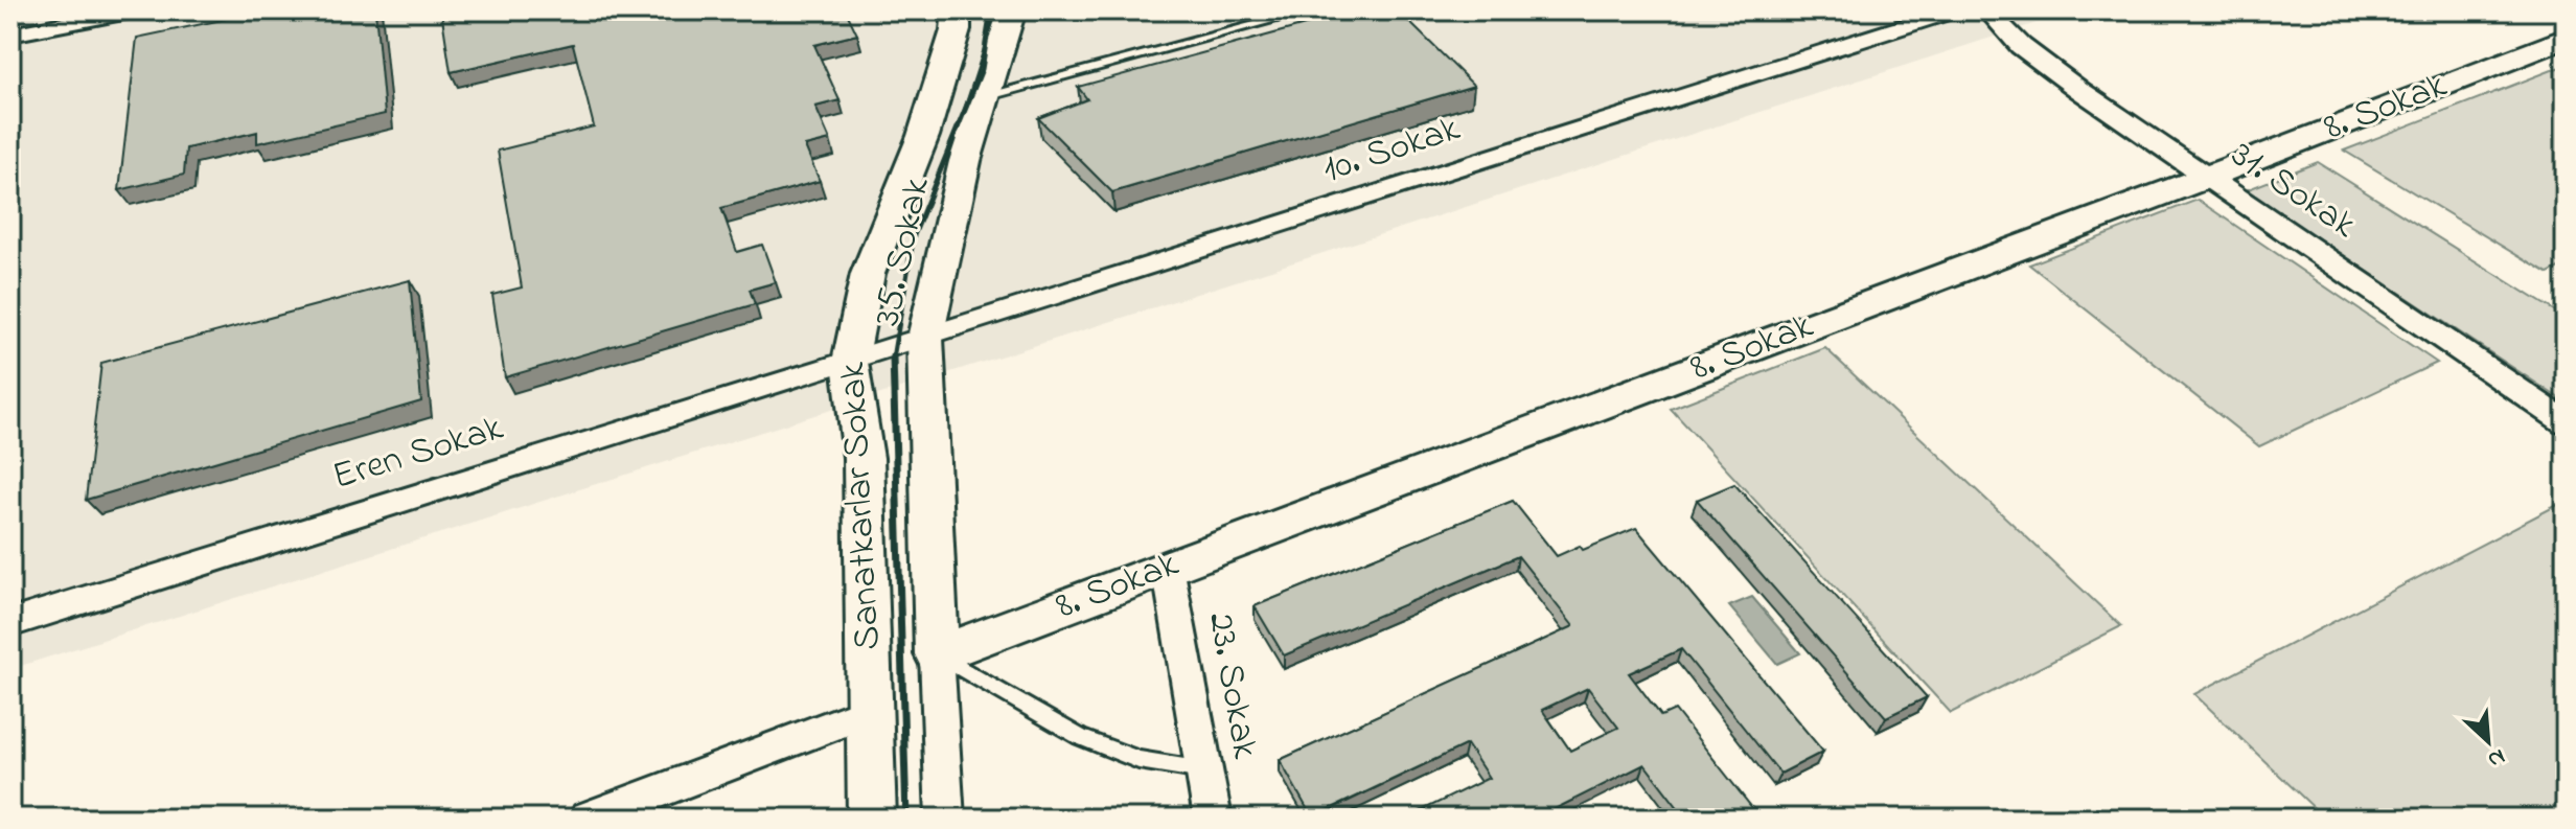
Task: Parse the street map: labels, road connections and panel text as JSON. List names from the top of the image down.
{
  "streets": {
    "street": [
      "8. Sokak",
      "10. Sokak",
      "31. Sokak",
      "35. Sokak",
      "Eren Sokak",
      "Sanatkarlar Sokak",
      "23. Sokak"
    ]
  },
  "crossings": [
    ["8. Sokak", "31. Sokak"],
    ["8. Sokak", "35. Sokak"],
    ["8. Sokak", "23. Sokak"],
    ["10. Sokak", "35. Sokak"],
    ["10. Sokak", "Eren Sokak"],
    ["10. Sokak", "Sanatkarlar Sokak"],
    ["Eren Sokak", "Sanatkarlar Sokak"]
  ],
  "north": "bottom right"
}
